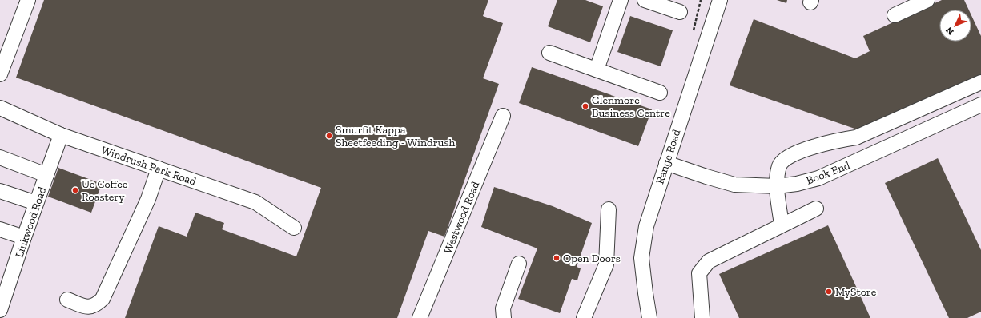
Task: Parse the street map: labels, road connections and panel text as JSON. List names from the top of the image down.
{
  "streets": {
    "street": [
      "Range Road",
      "Windrush Park Road",
      "Book End",
      "Westwood Road",
      "Linkwood Road"
    ]
  },
  "crossings": [
    ["Range Road", "Book End"],
    ["Windrush Park Road", "Linkwood Road"]
  ],
  "places": [
    "Glenmore Business Centre",
    "Smurfit Kappa Sheetfeeding - Windrush",
    "Ue Coffee Roastery",
    "Open Doors",
    "MyStore"
  ],
  "north": "bottom left"
}
